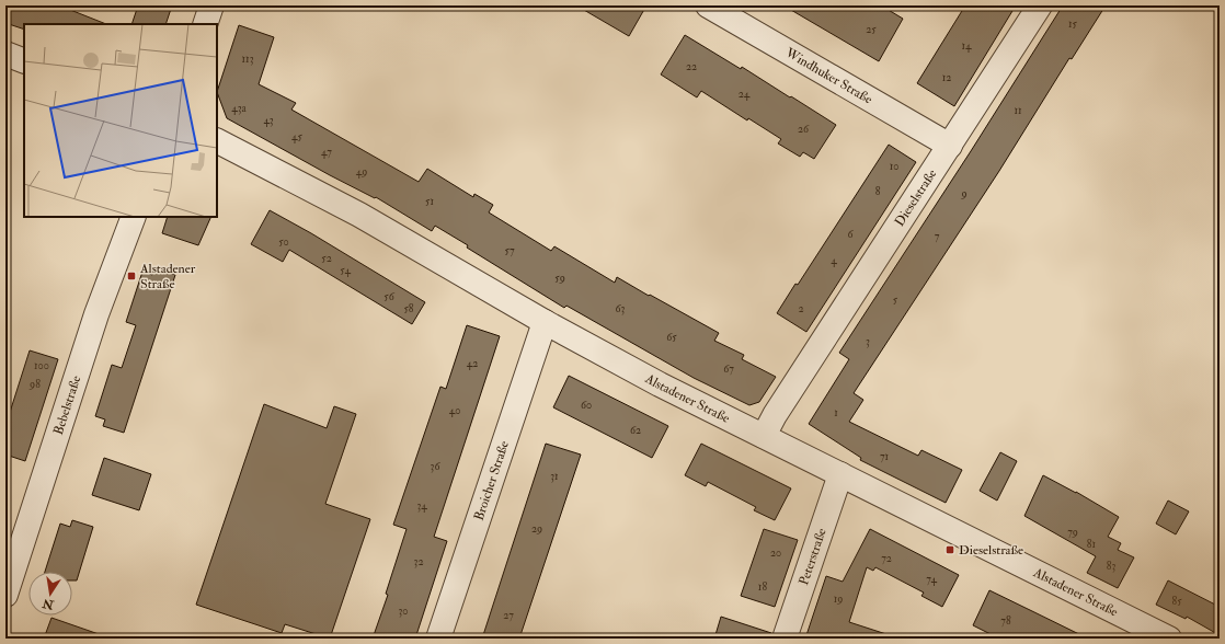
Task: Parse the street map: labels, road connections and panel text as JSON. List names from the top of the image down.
{
  "streets": {
    "street": [
      "Windhuker Straße",
      "Dieselstraße",
      "Alstadener Straße",
      "Bebelstraße",
      "Broicher Straße",
      "Peterstraße"
    ]
  },
  "crossings": [
    ["Windhuker Straße", "Dieselstraße"],
    ["Dieselstraße", "Alstadener Straße"],
    ["Alstadener Straße", "Broicher Straße"],
    ["Alstadener Straße", "Peterstraße"]
  ],
  "places": {
    "transit": ["Alstadener Straße", "Dieselstraße"]
  },
  "house_numbers": [
    "15",
    "25",
    "14",
    "113",
    "22",
    "12",
    "24",
    "43a",
    "11",
    "43",
    "26",
    "45",
    "47",
    "10",
    "49",
    "8",
    "9",
    "51",
    "6",
    "7",
    "50",
    "57",
    "52",
    "4",
    "54",
    "59",
    "56",
    "5",
    "58",
    "63",
    "2",
    "65",
    "3",
    "42",
    "100",
    "67",
    "98",
    "60",
    "40",
    "1",
    "62",
    "71",
    "36",
    "31",
    "34",
    "29",
    "79",
    "81",
    "20",
    "72",
    "32",
    "83",
    "74",
    "18",
    "19",
    "85",
    "30",
    "27",
    "78"
  ],
  "north": "bottom"
}
